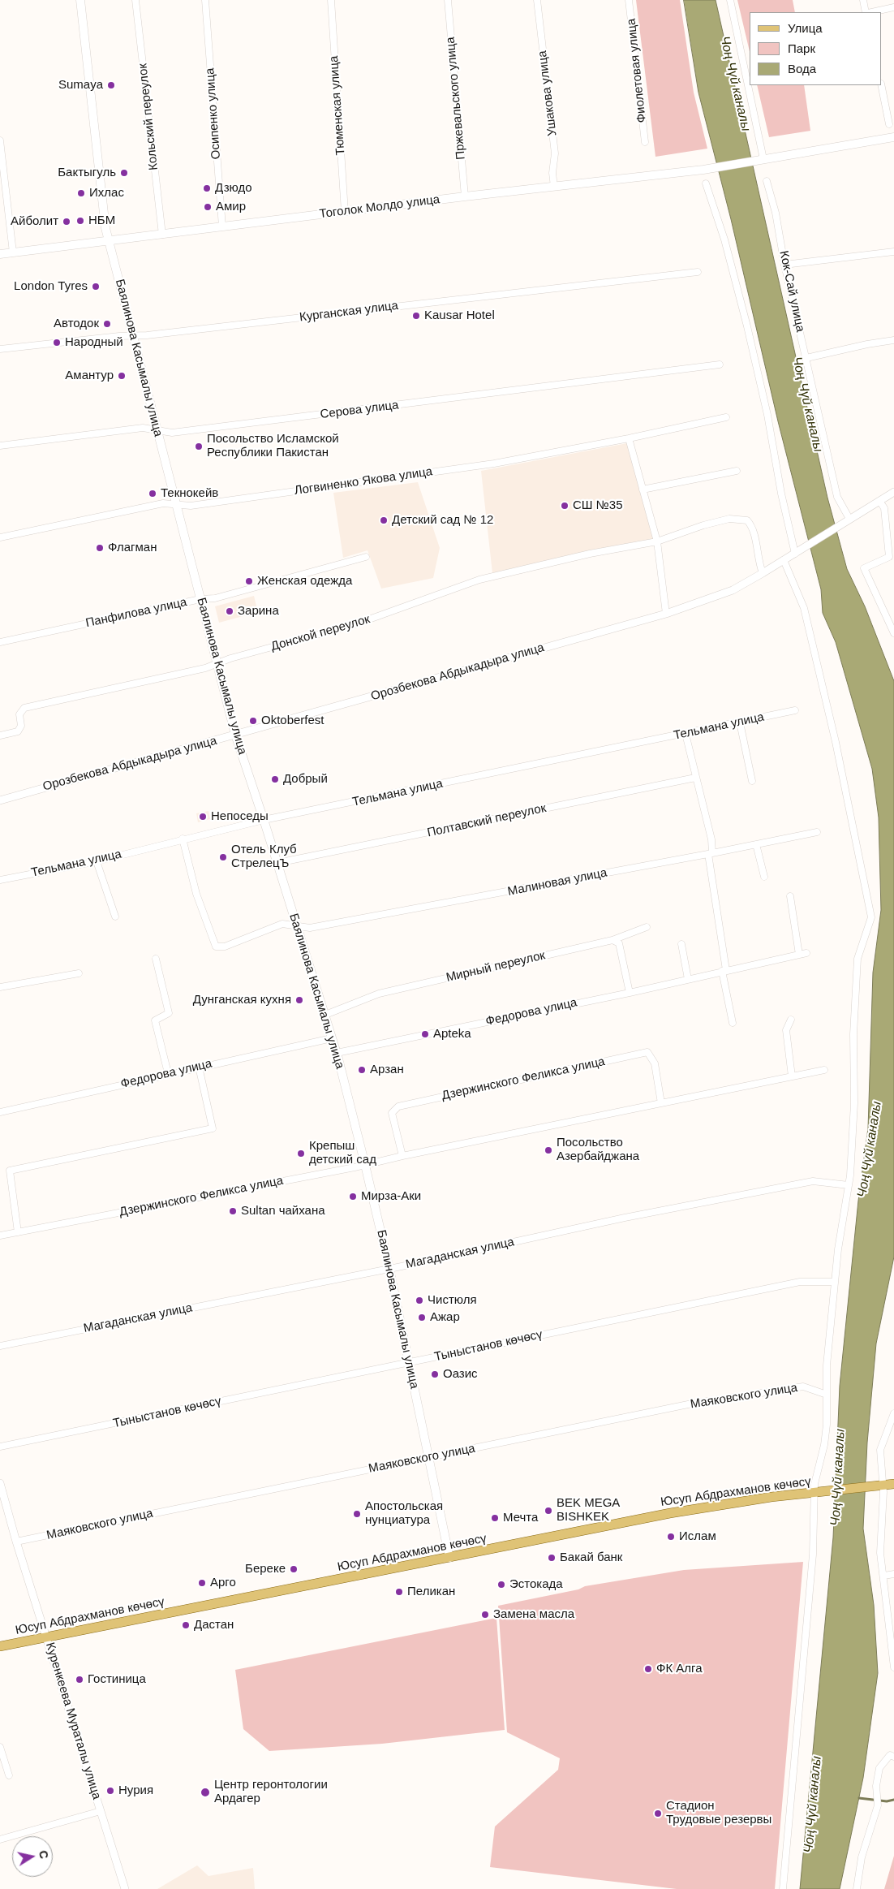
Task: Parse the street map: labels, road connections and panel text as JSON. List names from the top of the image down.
{
  "streets": {
    "main road": ["Тоголок Молдо улица", "Баялинова Касымалы улица", "Юсуп Абдрахманов көчөсү"],
    "street": [
      "Фиолетовая улица",
      "Ушакова улица",
      "Пржевальского улица",
      "Тюменская улица",
      "Осипенко улица",
      "Кольский переулок",
      "Кок-Сай улица",
      "Курганская улица",
      "Серова улица",
      "Логвиненко Якова улица",
      "Панфилова улица",
      "Донской переулок",
      "Орозбекова Абдыкадыра улица",
      "Тельмана улица",
      "Полтавский переулок",
      "Малиновая улица",
      "Мирный переулок",
      "Федорова улица",
      "Дзержинского Феликса улица",
      "Магаданская улица",
      "Тыныстанов көчөсү",
      "Маяковского улица",
      "Куренкеева Мураталы улица"
    ]
  },
  "crossings": [
    ["Ушакова улица", "Тоголок Молдо улица"],
    ["Пржевальского улица", "Тоголок Молдо улица"],
    ["Тюменская улица", "Тоголок Молдо улица"],
    ["Осипенко улица", "Тоголок Молдо улица"],
    ["Кольский переулок", "Тоголок Молдо улица"],
    ["Тоголок Молдо улица", "Баялинова Касымалы улица"],
    ["Кок-Сай улица", "Орозбекова Абдыкадыра улица"],
    ["Курганская улица", "Баялинова Касымалы улица"],
    ["Баялинова Касымалы улица", "Серова улица"],
    ["Баялинова Касымалы улица", "Логвиненко Якова улица"],
    ["Баялинова Касымалы улица", "Панфилова улица"],
    ["Баялинова Касымалы улица", "Донской переулок"],
    ["Баялинова Касымалы улица", "Орозбекова Абдыкадыра улица"],
    ["Баялинова Касымалы улица", "Тельмана улица"],
    ["Баялинова Касымалы улица", "Полтавский переулок"],
    ["Баялинова Касымалы улица", "Малиновая улица"],
    ["Баялинова Касымалы улица", "Мирный переулок"],
    ["Баялинова Касымалы улица", "Федорова улица"],
    ["Баялинова Касымалы улица", "Дзержинского Феликса улица"],
    ["Баялинова Касымалы улица", "Магаданская улица"],
    ["Баялинова Касымалы улица", "Тыныстанов көчөсү"],
    ["Баялинова Касымалы улица", "Маяковского улица"],
    ["Баялинова Касымалы улица", "Юсуп Абдрахманов көчөсү"],
    ["Донской переулок", "Орозбекова Абдыкадыра улица"],
    ["Тельмана улица", "Малиновая улица"],
    ["Маяковского улица", "Куренкеева Мураталы улица"],
    ["Юсуп Абдрахманов көчөсү", "Куренкеева Мураталы улица"]
  ],
  "water": ["Чоң Чүй каналы"],
  "places": [
    "Sumaya",
    "Бактыгуль",
    "Дзюдо",
    "Ихлас",
    "Амир",
    "НБМ",
    "Айболит",
    "London Tyres",
    "Kausar Hotel",
    "Автодок",
    "Народный",
    "Амантур",
    "Посольство Исламской Республики Пакистан",
    "Текнокейв",
    "СШ №35",
    "Детский сад № 12",
    "Флагман",
    "Женская одежда",
    "Зарина",
    "Oktoberfest",
    "Добрый",
    "Непоседы",
    "Отель Клуб СтрелецЪ",
    "Дунганская кухня",
    "Apteka",
    "Арзан",
    "Посольство Азербайджана",
    "Крепыш детский сад",
    "Мирза-Аки",
    "Sultan чайхана",
    "Чистюля",
    "Ажар",
    "Оазис",
    "BEK MEGA BISHKEK",
    "Апостольская нунциатура",
    "Мечта",
    "Ислам",
    "Бакай банк",
    "Береке",
    "Арго",
    "Эстокада",
    "Пеликан",
    "Замена масла",
    "Дастан",
    "ФК Алга",
    "Гостиница",
    "Нурия",
    "Центр геронтологии Ардагер",
    "Стадион Трудовые резервы"
  ],
  "legend": ["Улица", "Парк", "Вода"],
  "north": "right"
}
